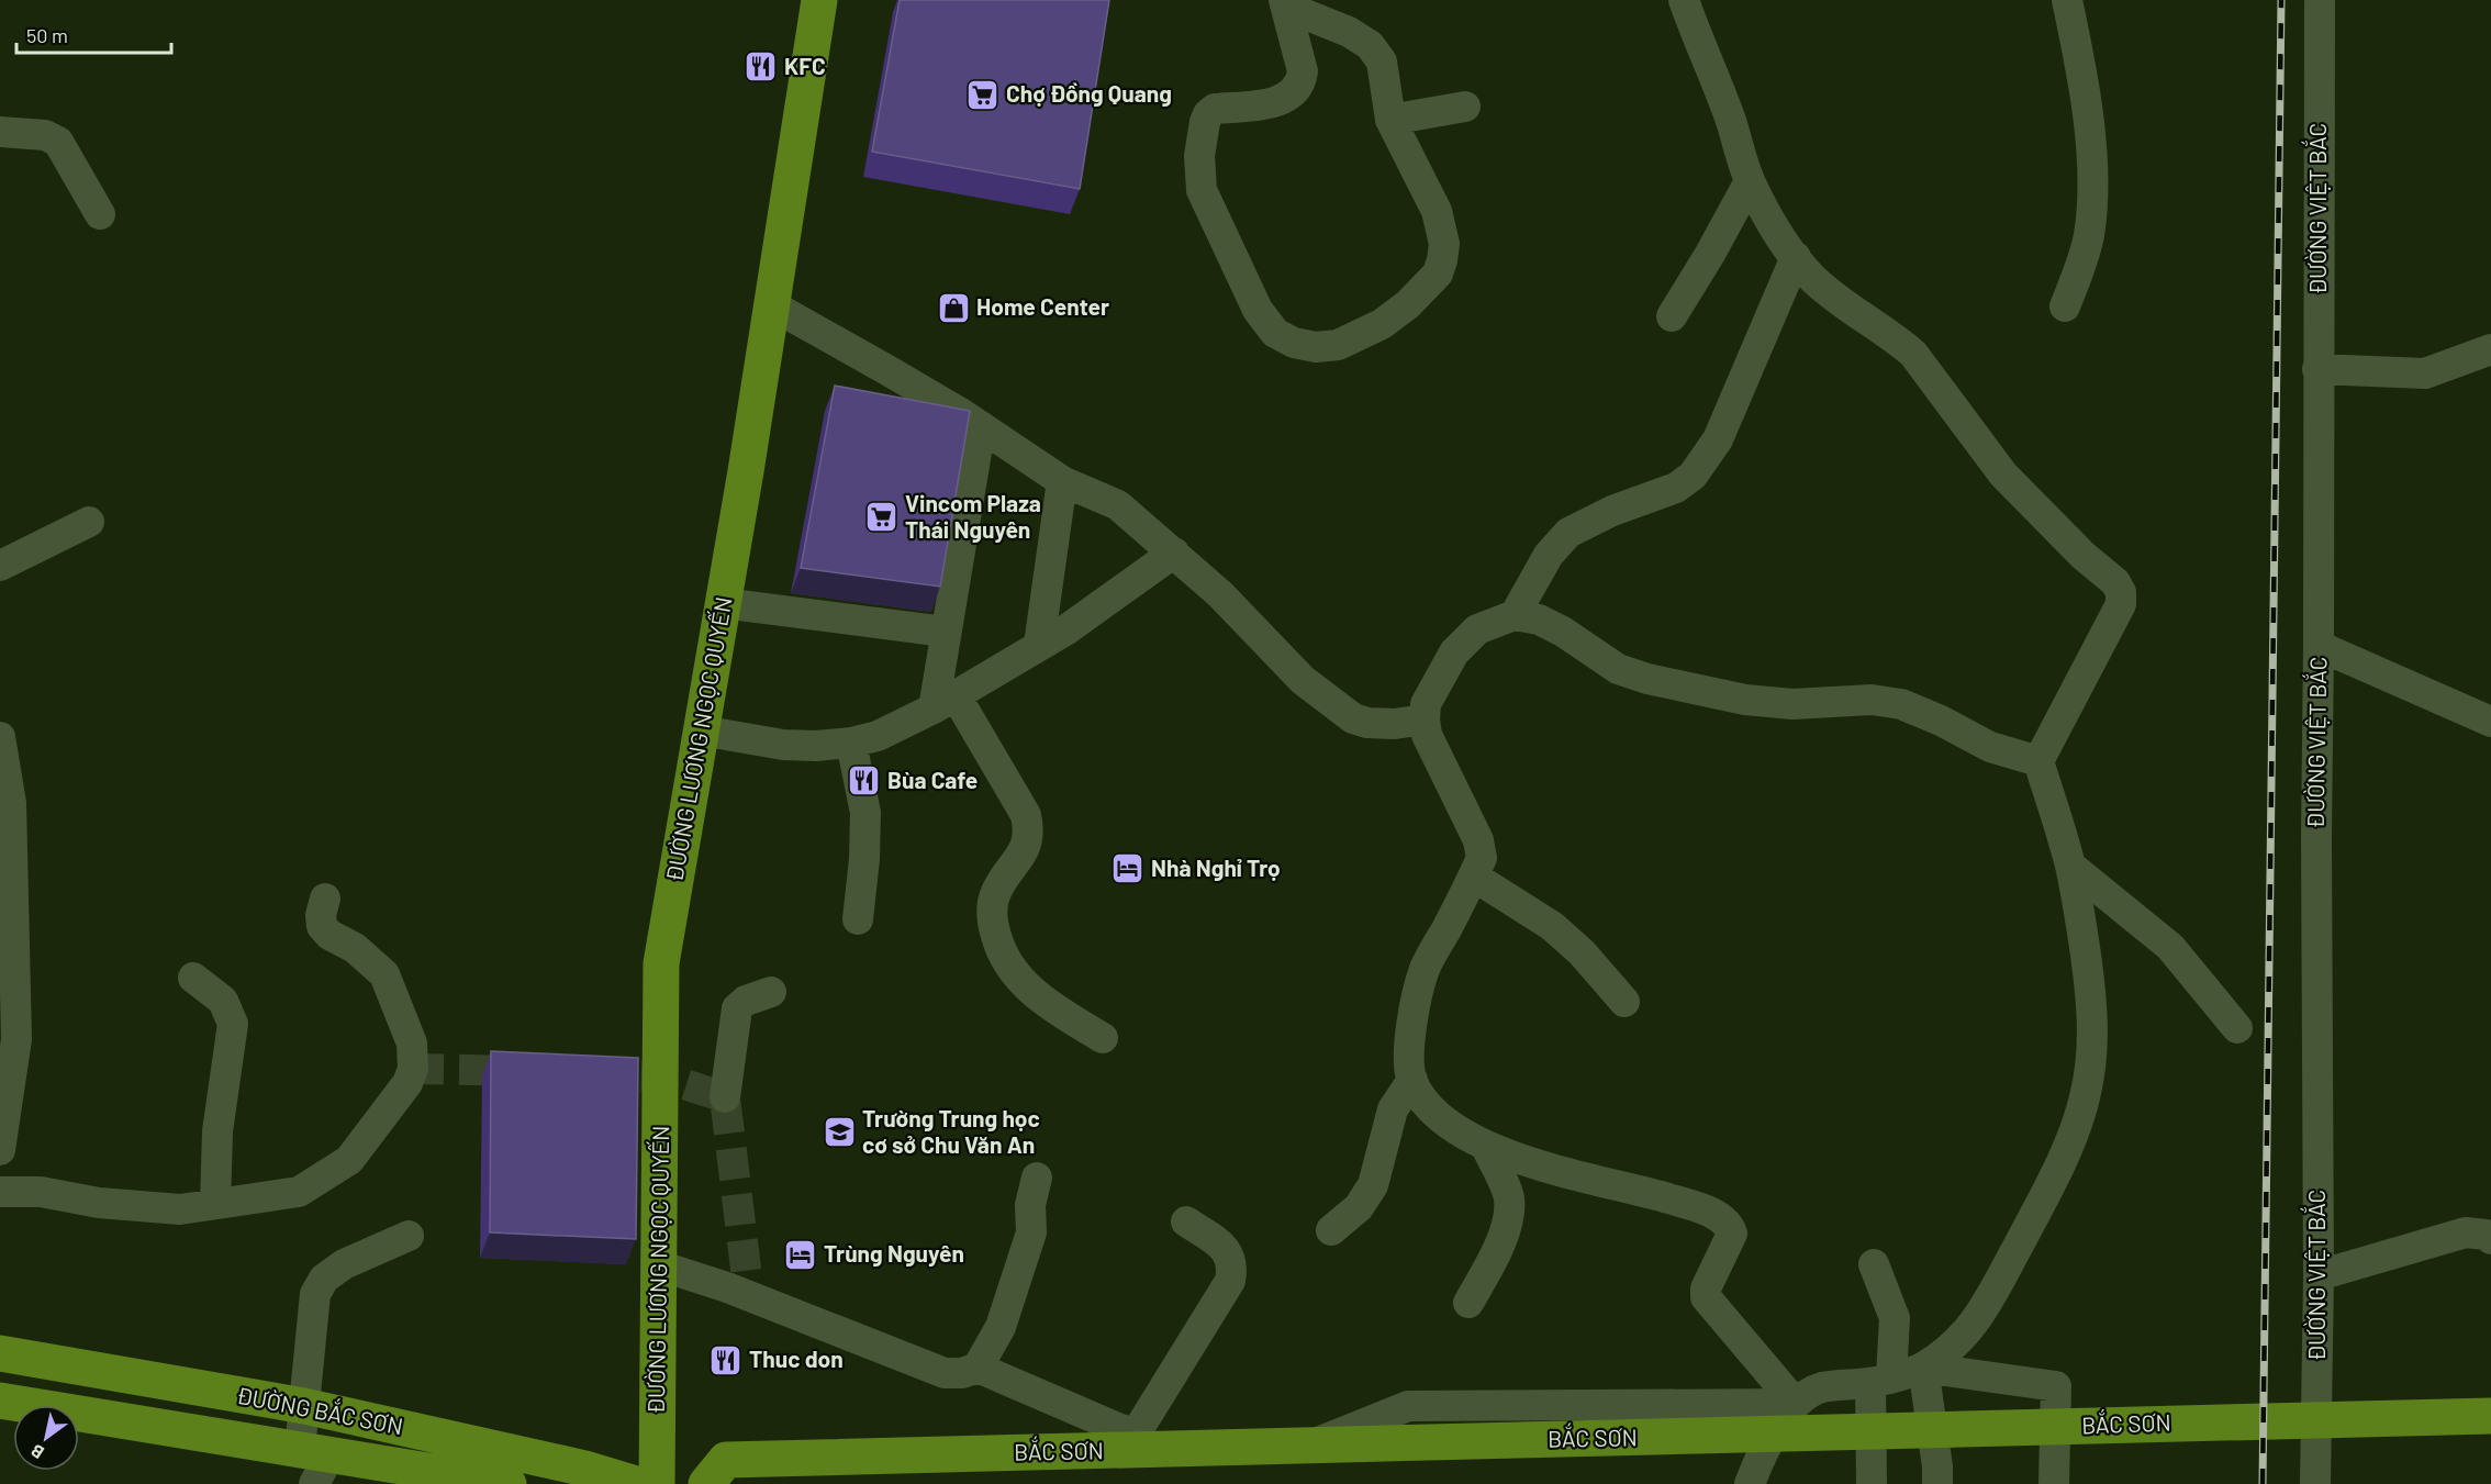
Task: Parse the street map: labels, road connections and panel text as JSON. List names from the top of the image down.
{
  "streets": {
    "main road": ["ĐƯỜNG LƯƠNG NGỌC QUYẾN", "ĐƯỜNG BẮC SƠN", "BẮC SƠN"],
    "street": ["ĐƯỜNG VIỆT BẮC"]
  },
  "places": {
    "restaurant": ["KFC", "Bùa Cafe", "Thuc don"],
    "supermarket": ["Chợ Đồng Quang", "Vincom Plaza Thái Nguyên"],
    "shop": ["Home Center"],
    "hotel": ["Nhà Nghỉ Trọ", "Trùng Nguyên"],
    "school or university": ["Trường Trung học cơ sở Chu Văn An"]
  },
  "scale_bar": "50 m",
  "north": "bottom left"
}
